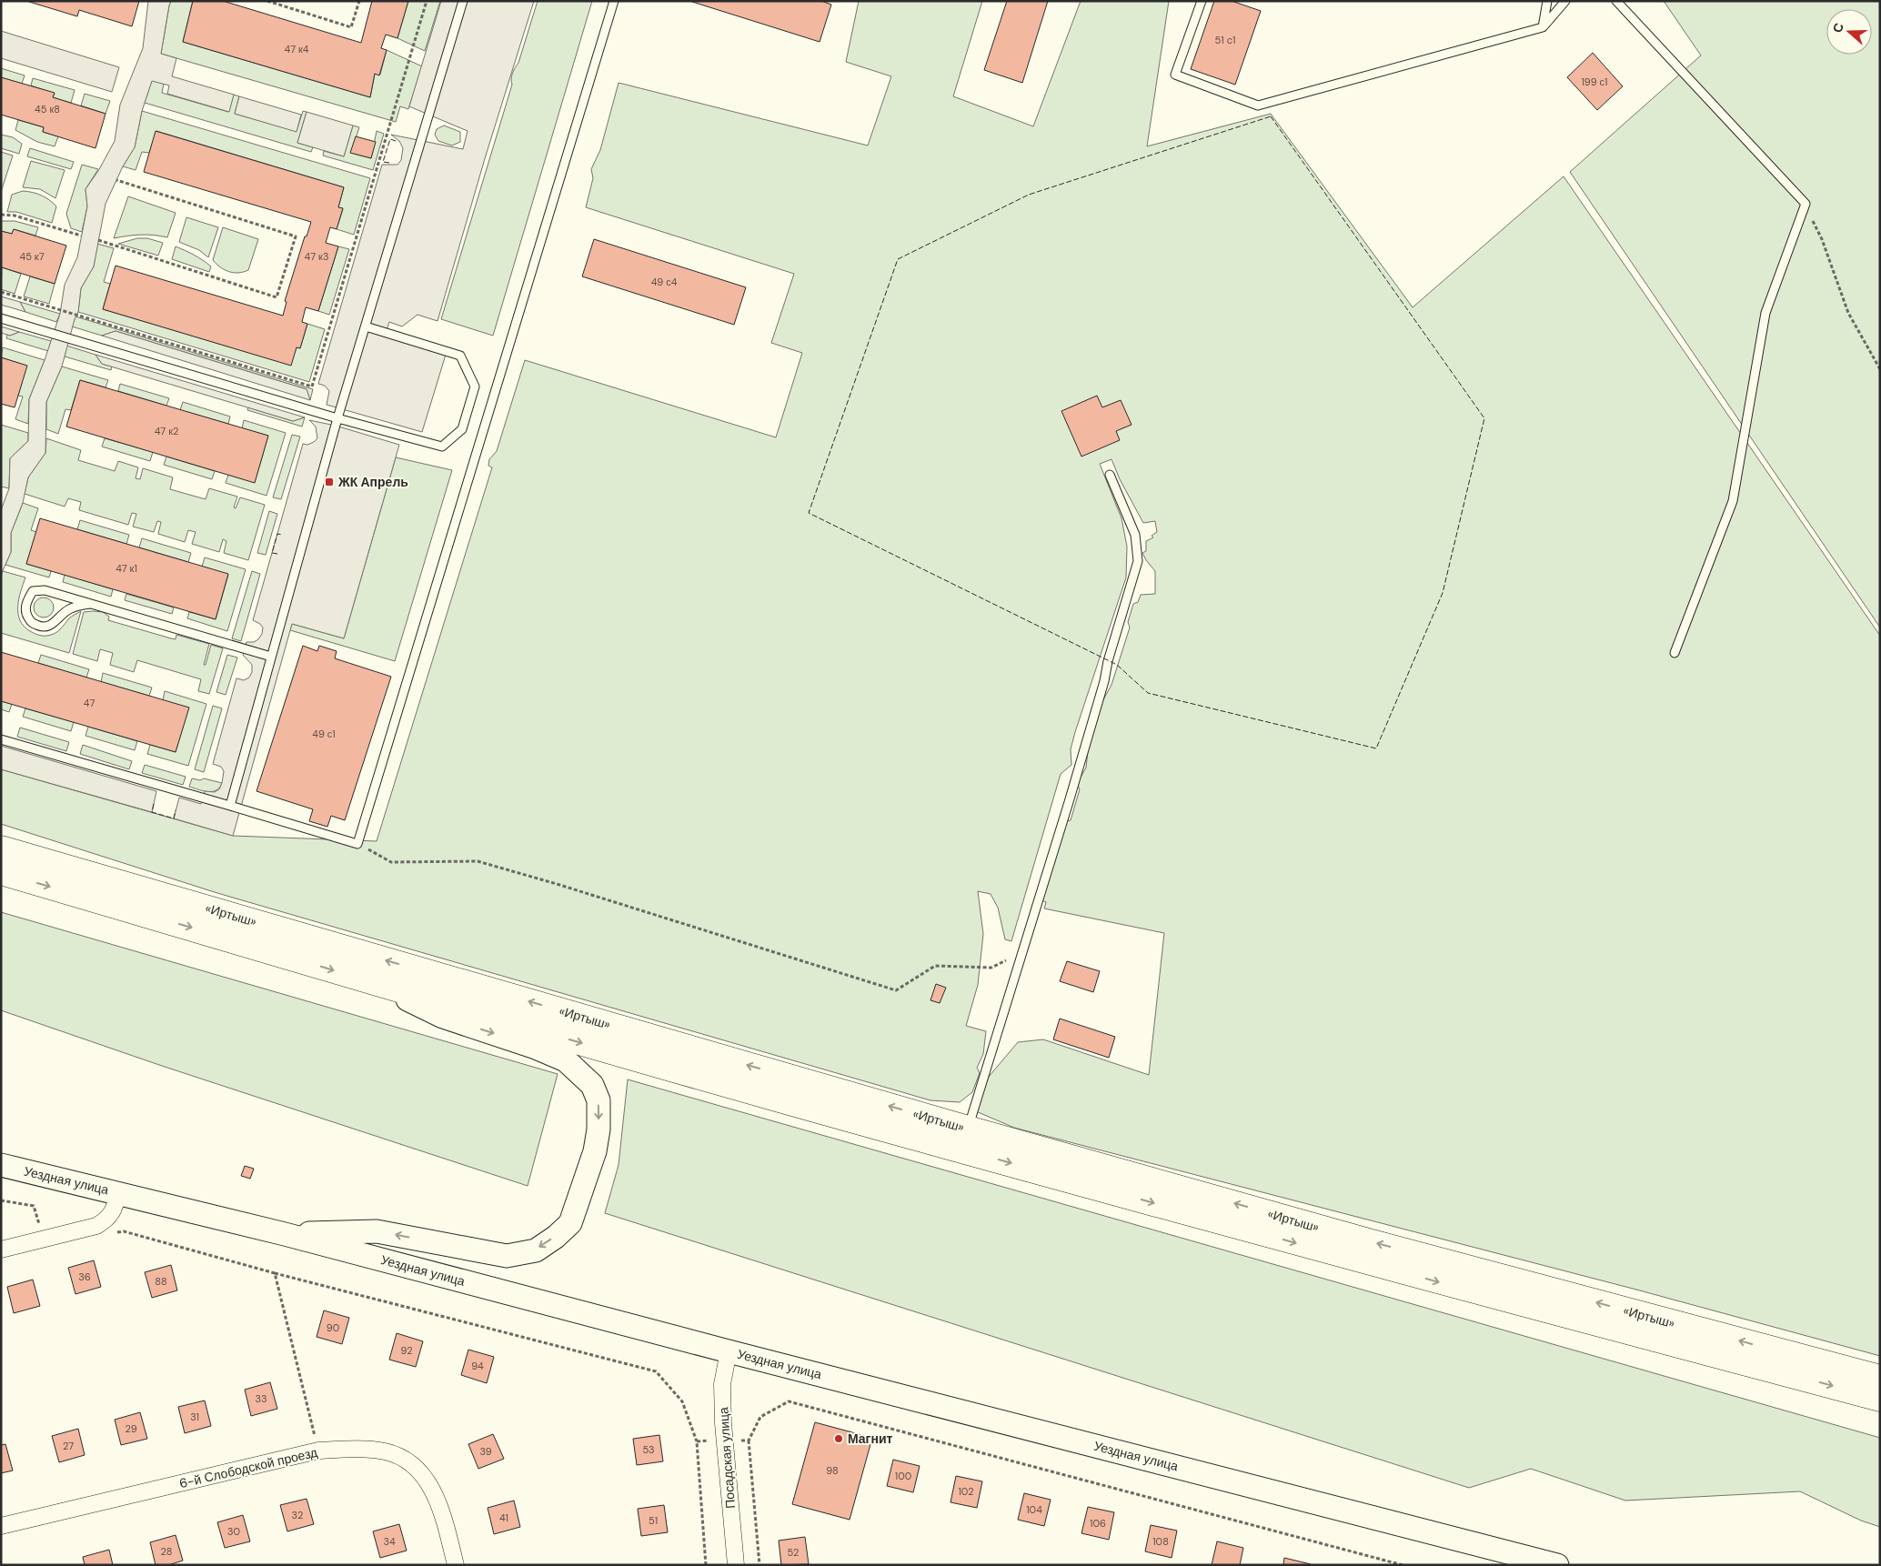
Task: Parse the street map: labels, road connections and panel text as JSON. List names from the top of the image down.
{
  "streets": {
    "highway": ["«Иртыш»"],
    "street": ["Уездная улица", "Посадская улица", "6-й Слободской проезд"]
  },
  "crossings": [
    ["Уездная улица", "Посадская улица"]
  ],
  "places": {
    "transit": ["ЖК Апрель"],
    "other": ["Магнит"]
  },
  "house_numbers": [
    "51 c1",
    "47 к4",
    "199 с1",
    "45 к8",
    "45 к7",
    "47 к3",
    "49 с4",
    "47 к2",
    "47 к1",
    "47",
    "49 с1",
    "36",
    "88",
    "90",
    "92",
    "94",
    "33",
    "31",
    "29",
    "27",
    "53",
    "39",
    "98",
    "100",
    "102",
    "104",
    "32",
    "41",
    "51",
    "106",
    "30",
    "34",
    "108",
    "28",
    "52"
  ],
  "north": "left"
}
